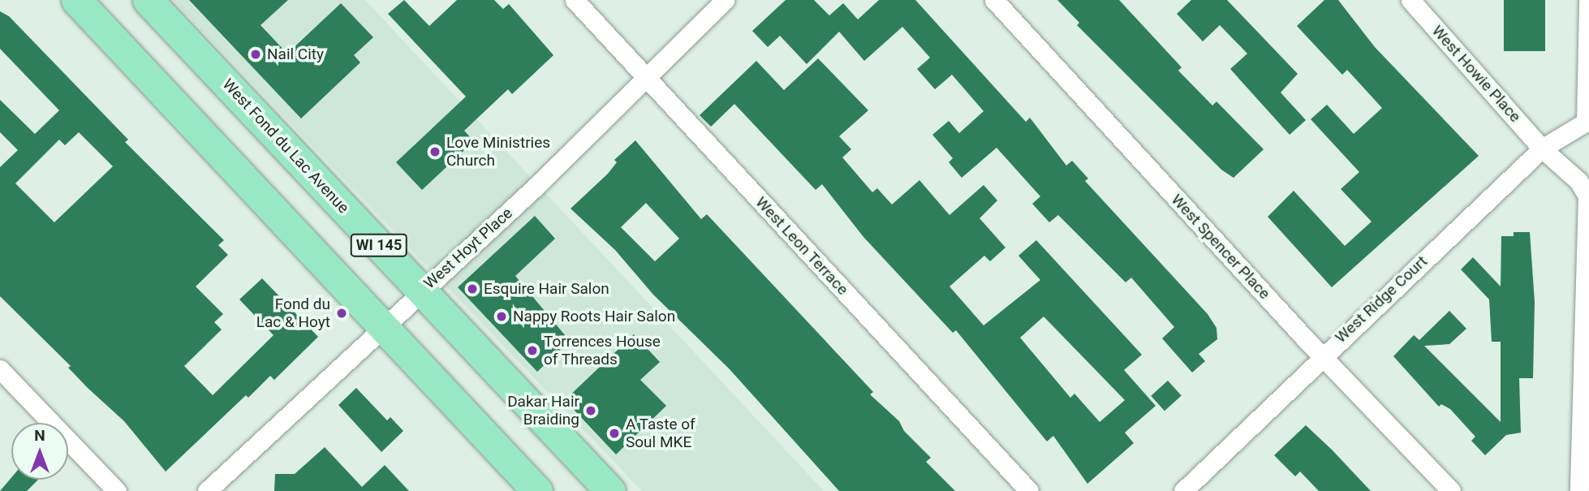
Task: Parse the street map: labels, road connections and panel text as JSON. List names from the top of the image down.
{
  "streets": {
    "main road": ["West Fond du Lac Avenue", "WI 145"],
    "street": [
      "West Howie Place",
      "West Leon Terrace",
      "West Spencer Place",
      "West Hoyt Place",
      "West Ridge Court"
    ]
  },
  "crossings": [
    ["West Howie Place", "West Ridge Court"],
    ["West Fond du Lac Avenue", "West Hoyt Place"],
    ["West Leon Terrace", "West Hoyt Place"],
    ["West Spencer Place", "West Ridge Court"]
  ],
  "places": [
    "Nail City",
    "Love Ministries Church",
    "Esquire Hair Salon",
    "Fond du Lac & Hoyt",
    "Nappy Roots Hair Salon",
    "Torrences House of Threads",
    "Dakar Hair Braiding",
    "A Taste of Soul MKE"
  ],
  "north": "top"
}
